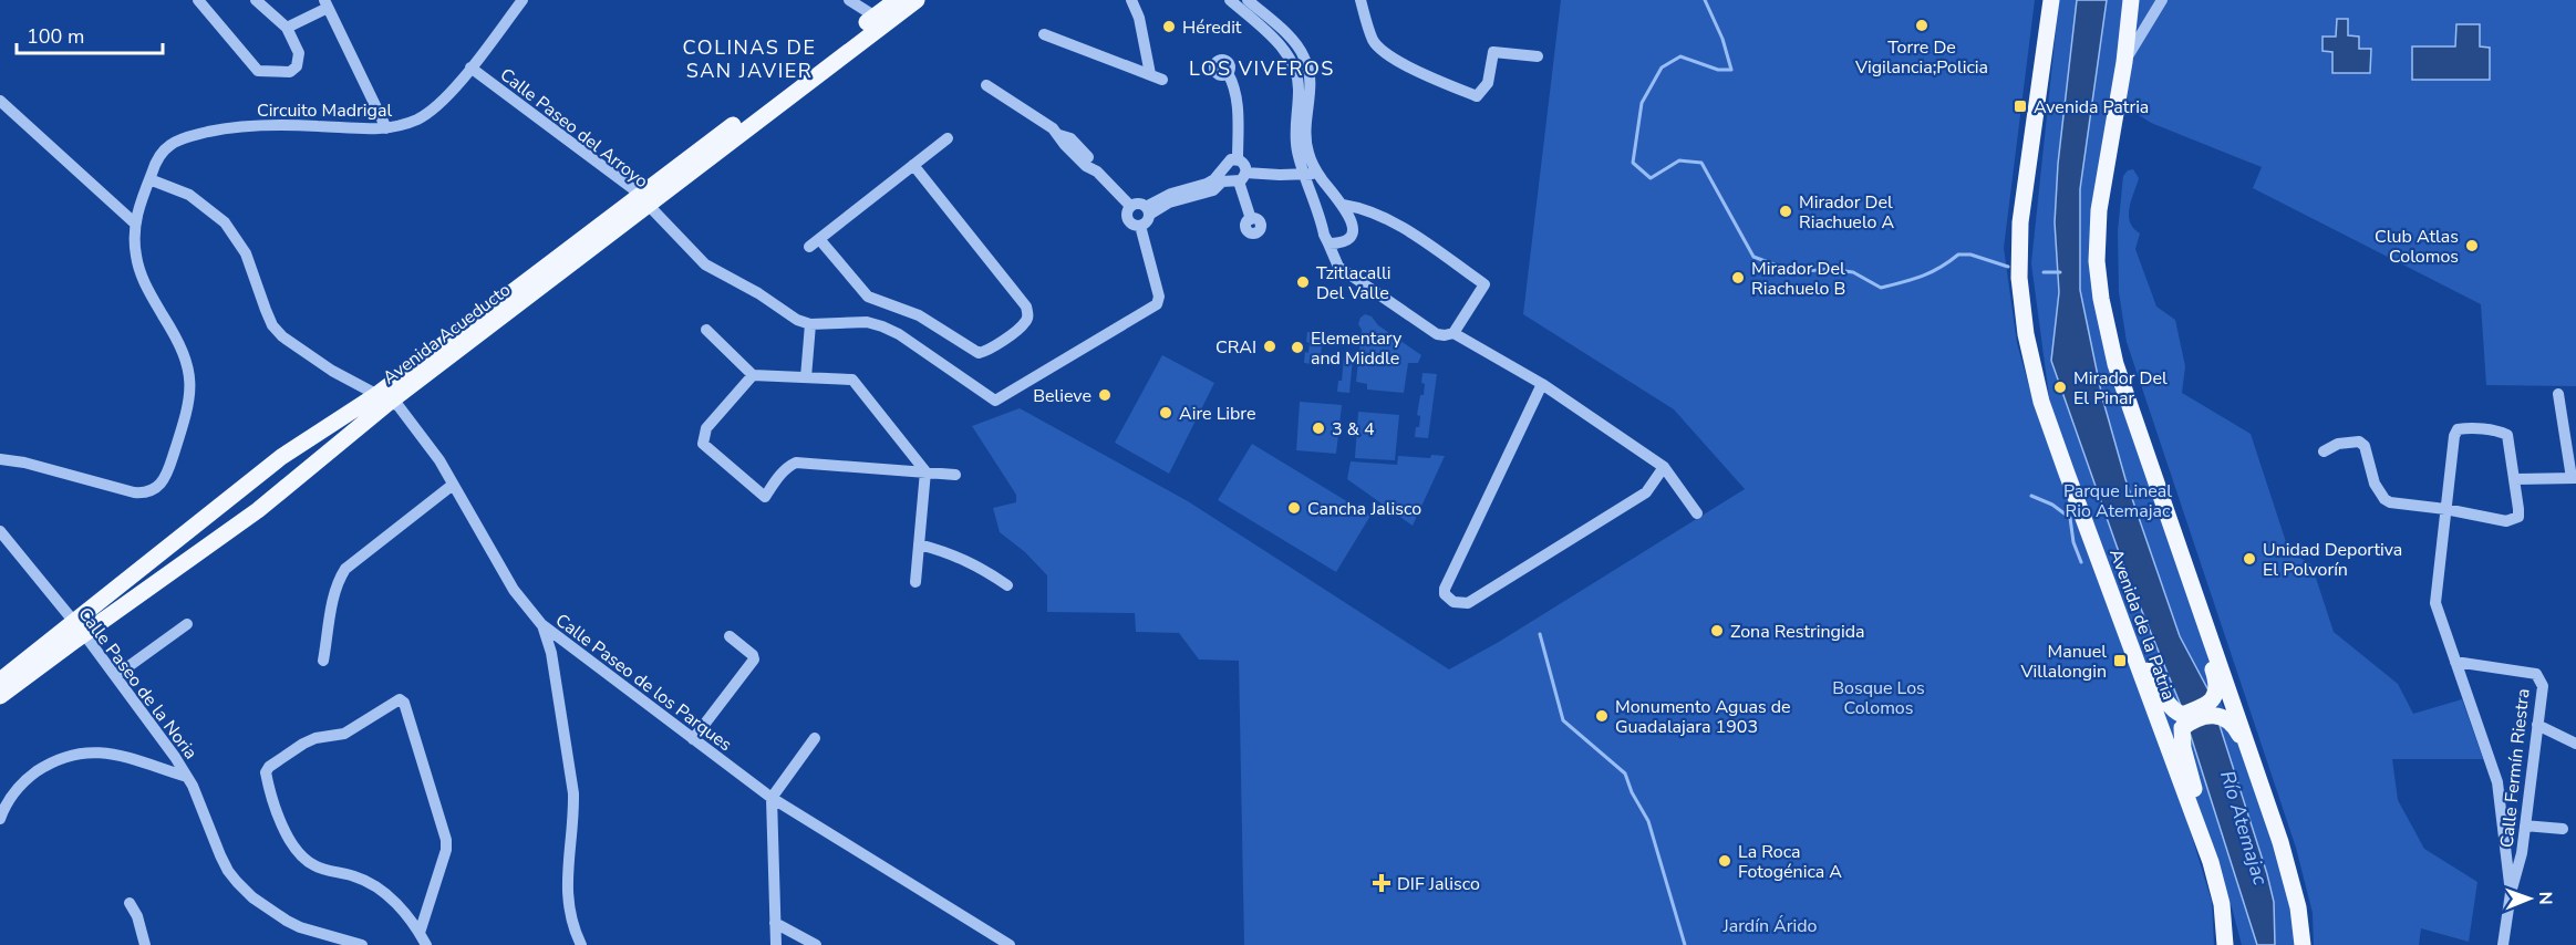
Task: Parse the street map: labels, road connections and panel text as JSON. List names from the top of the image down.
{
  "streets": {
    "main road": ["Avenida Acueducto", "Avenida de la Patria"],
    "street": [
      "Circuito Madrigal",
      "Calle Paseo del Arroyo",
      "Calle Paseo de los Parques",
      "Calle Paseo de la Noria",
      "Calle Fermín Riestra"
    ]
  },
  "crossings": [
    ["Circuito Madrigal", "Calle Paseo del Arroyo"],
    ["Circuito Madrigal", "Calle Paseo de los Parques"],
    ["Calle Paseo del Arroyo", "Avenida Acueducto"],
    ["Avenida Acueducto", "Calle Paseo de los Parques"],
    ["Avenida Acueducto", "Calle Paseo de la Noria"]
  ],
  "districts": ["COLINAS DE SAN JAVIER", "LOS VIVEROS"],
  "water": ["Río Atemajac"],
  "parks": ["Parque Lineal Rio Atemajac", "Bosque Los Colomos", "Jardín Árido"],
  "places": {
    "other": [
      "Torre De Vigilancia;Policia",
      "Héredit",
      "Mirador Del Riachuelo A",
      "Club Atlas Colomos",
      "Mirador Del Riachuelo B",
      "Tzitlacalli Del Valle",
      "CRAI",
      "Elementary and Middle",
      "Mirador Del El Pinar",
      "Believe",
      "Aire Libre",
      "3 & 4",
      "Cancha Jalisco",
      "Unidad Deportiva El Polvorín",
      "Zona Restringida",
      "Monumento Aguas de Guadalajara 1903",
      "La Roca Fotogénica A"
    ],
    "transit": ["Avenida Patria", "Manuel Villalongin"],
    "health": ["DIF Jalisco"]
  },
  "scale_bar": "100 m",
  "north": "right"
}
